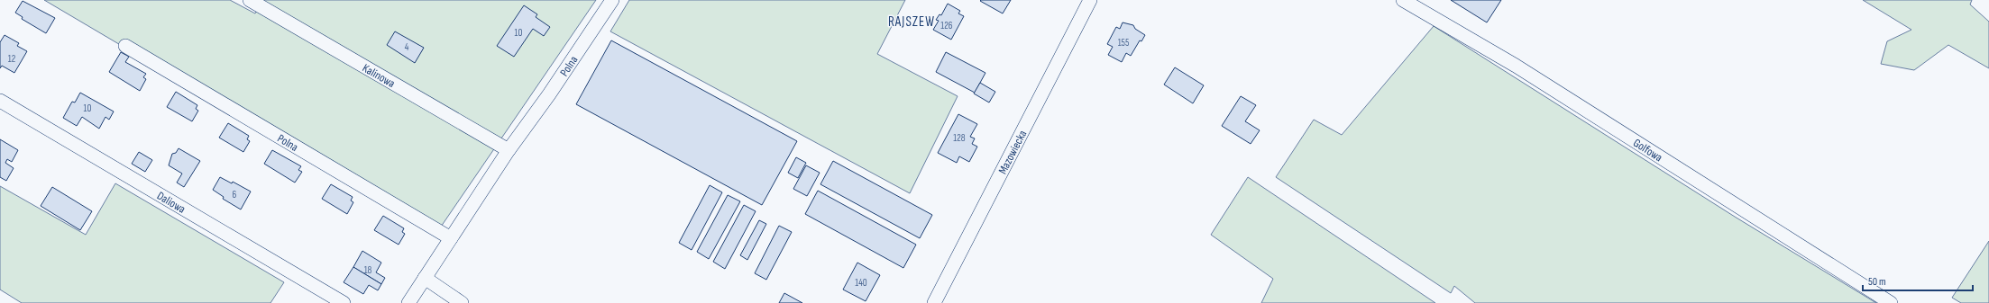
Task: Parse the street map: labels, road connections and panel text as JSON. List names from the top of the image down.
{
  "streets": {
    "street": [
      "Polna",
      "Kalinowa",
      "Golfowa",
      "Mazowiecka",
      "Daliowa"
    ]
  },
  "crossings": [
    ["Polna", "Kalinowa"]
  ],
  "districts": ["RAJSZEW"],
  "house_numbers": [
    "126",
    "10",
    "155",
    "4",
    "12",
    "10",
    "128",
    "6",
    "18",
    "140"
  ],
  "scale_bar": "50 m"
}
